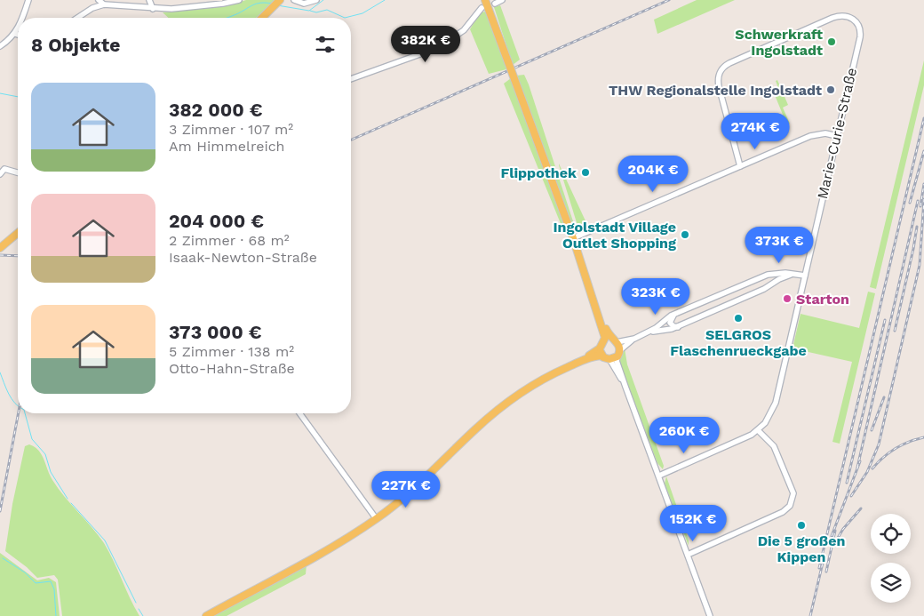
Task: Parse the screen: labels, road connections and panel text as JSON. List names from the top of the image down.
{
  "streets": {
    "street": ["Marie-Curie-Straße"]
  },
  "places": [
    "Schwerkraft Ingolstadt",
    "THW Regionalstelle Ingolstadt",
    "Flippothek",
    "Ingolstadt Village Outlet Shopping",
    "Starton",
    "SELGROS Flaschenrueckgabe",
    "Die 5 großen Kippen"
  ],
  "page": {
    "heading": "8 Objekte",
    "price": [
      "382K €",
      "274K €",
      "204K €",
      "373K €",
      "323K €",
      "260K €",
      "227K €",
      "152K €"
    ],
    "list": [
      {
        "name": "382 000 €",
        "note": "3 Zimmer · 107 m² · Am Himmelreich"
      },
      {
        "name": "204 000 €",
        "note": "2 Zimmer · 68 m² · Isaak-Newton-Straße"
      },
      {
        "name": "373 000 €",
        "note": "5 Zimmer · 138 m² · Otto-Hahn-Straße"
      }
    ]
  }
}
